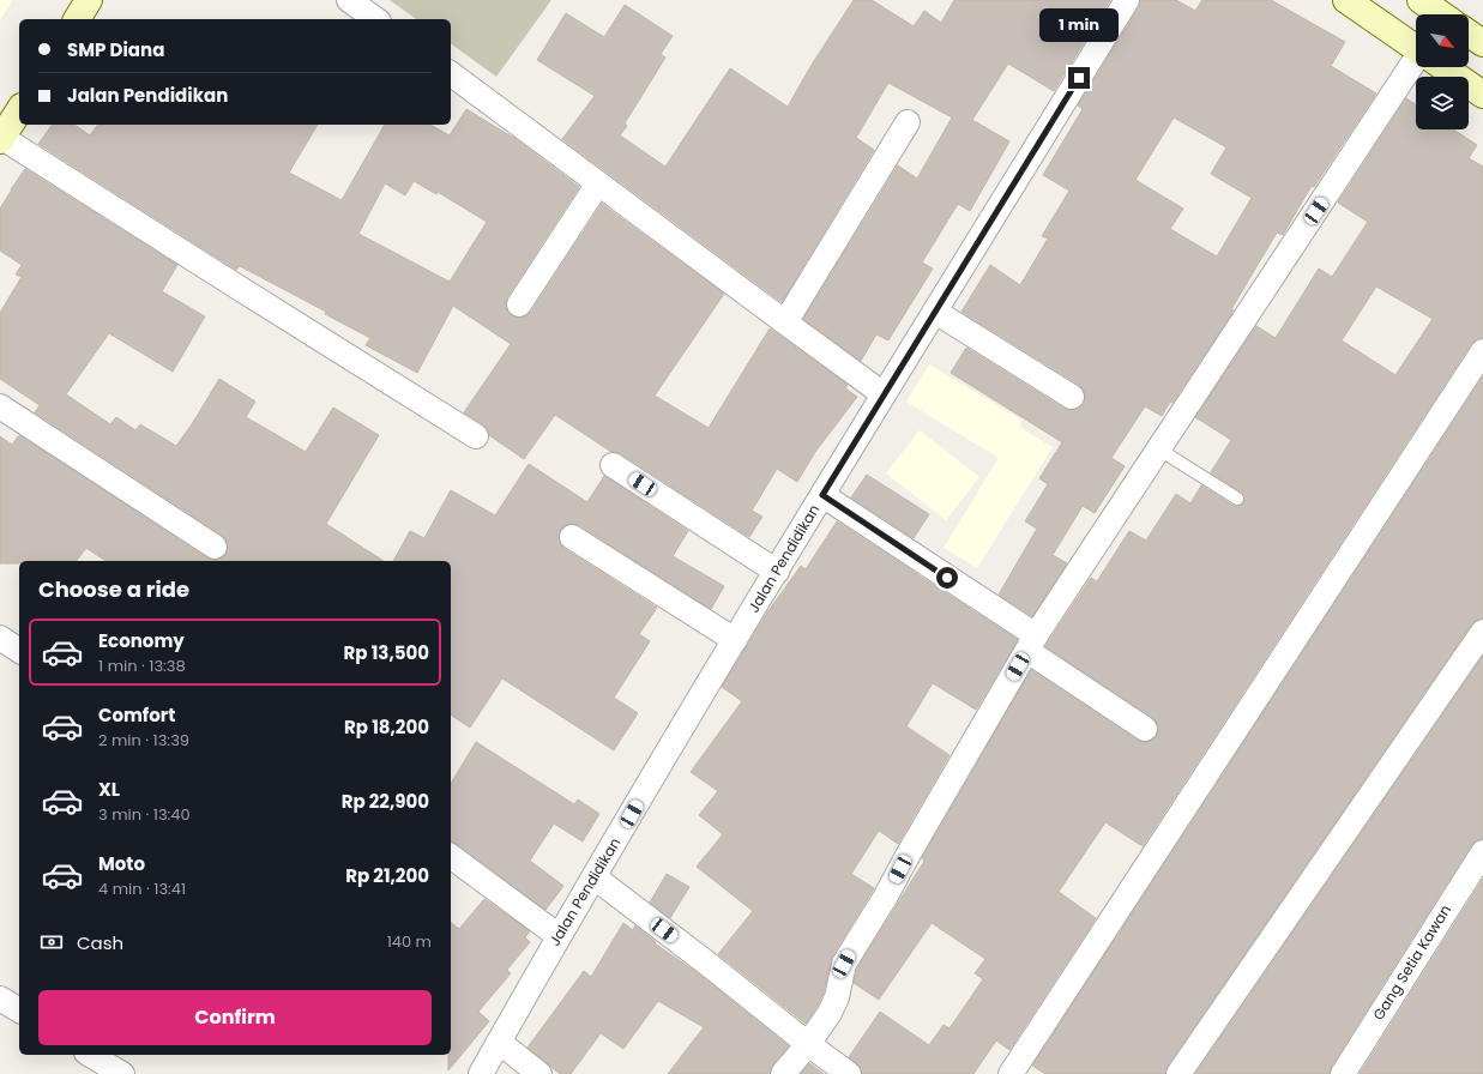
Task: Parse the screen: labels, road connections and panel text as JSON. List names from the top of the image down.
{
  "streets": {
    "street": ["Jalan Pendidikan", "Gang Setia Kawan"]
  },
  "north": "bottom right",
  "page": {
    "bubble": "1 min",
    "banner": ["SMP Diana", "Jalan Pendidikan"],
    "heading": "Choose a ride",
    "list": [
      {
        "name": "Economy",
        "note": "1 min · 13:38",
        "value": "Rp 13,500"
      },
      {
        "name": "Comfort",
        "note": "2 min · 13:39",
        "value": "Rp 18,200"
      },
      {
        "name": "XL",
        "note": "3 min · 13:40",
        "value": "Rp 22,900"
      },
      {
        "name": "Moto",
        "note": "4 min · 13:41",
        "value": "Rp 21,200"
      }
    ],
    "pay": ["Cash", "140 m"],
    "buttons": "Confirm"
  }
}
